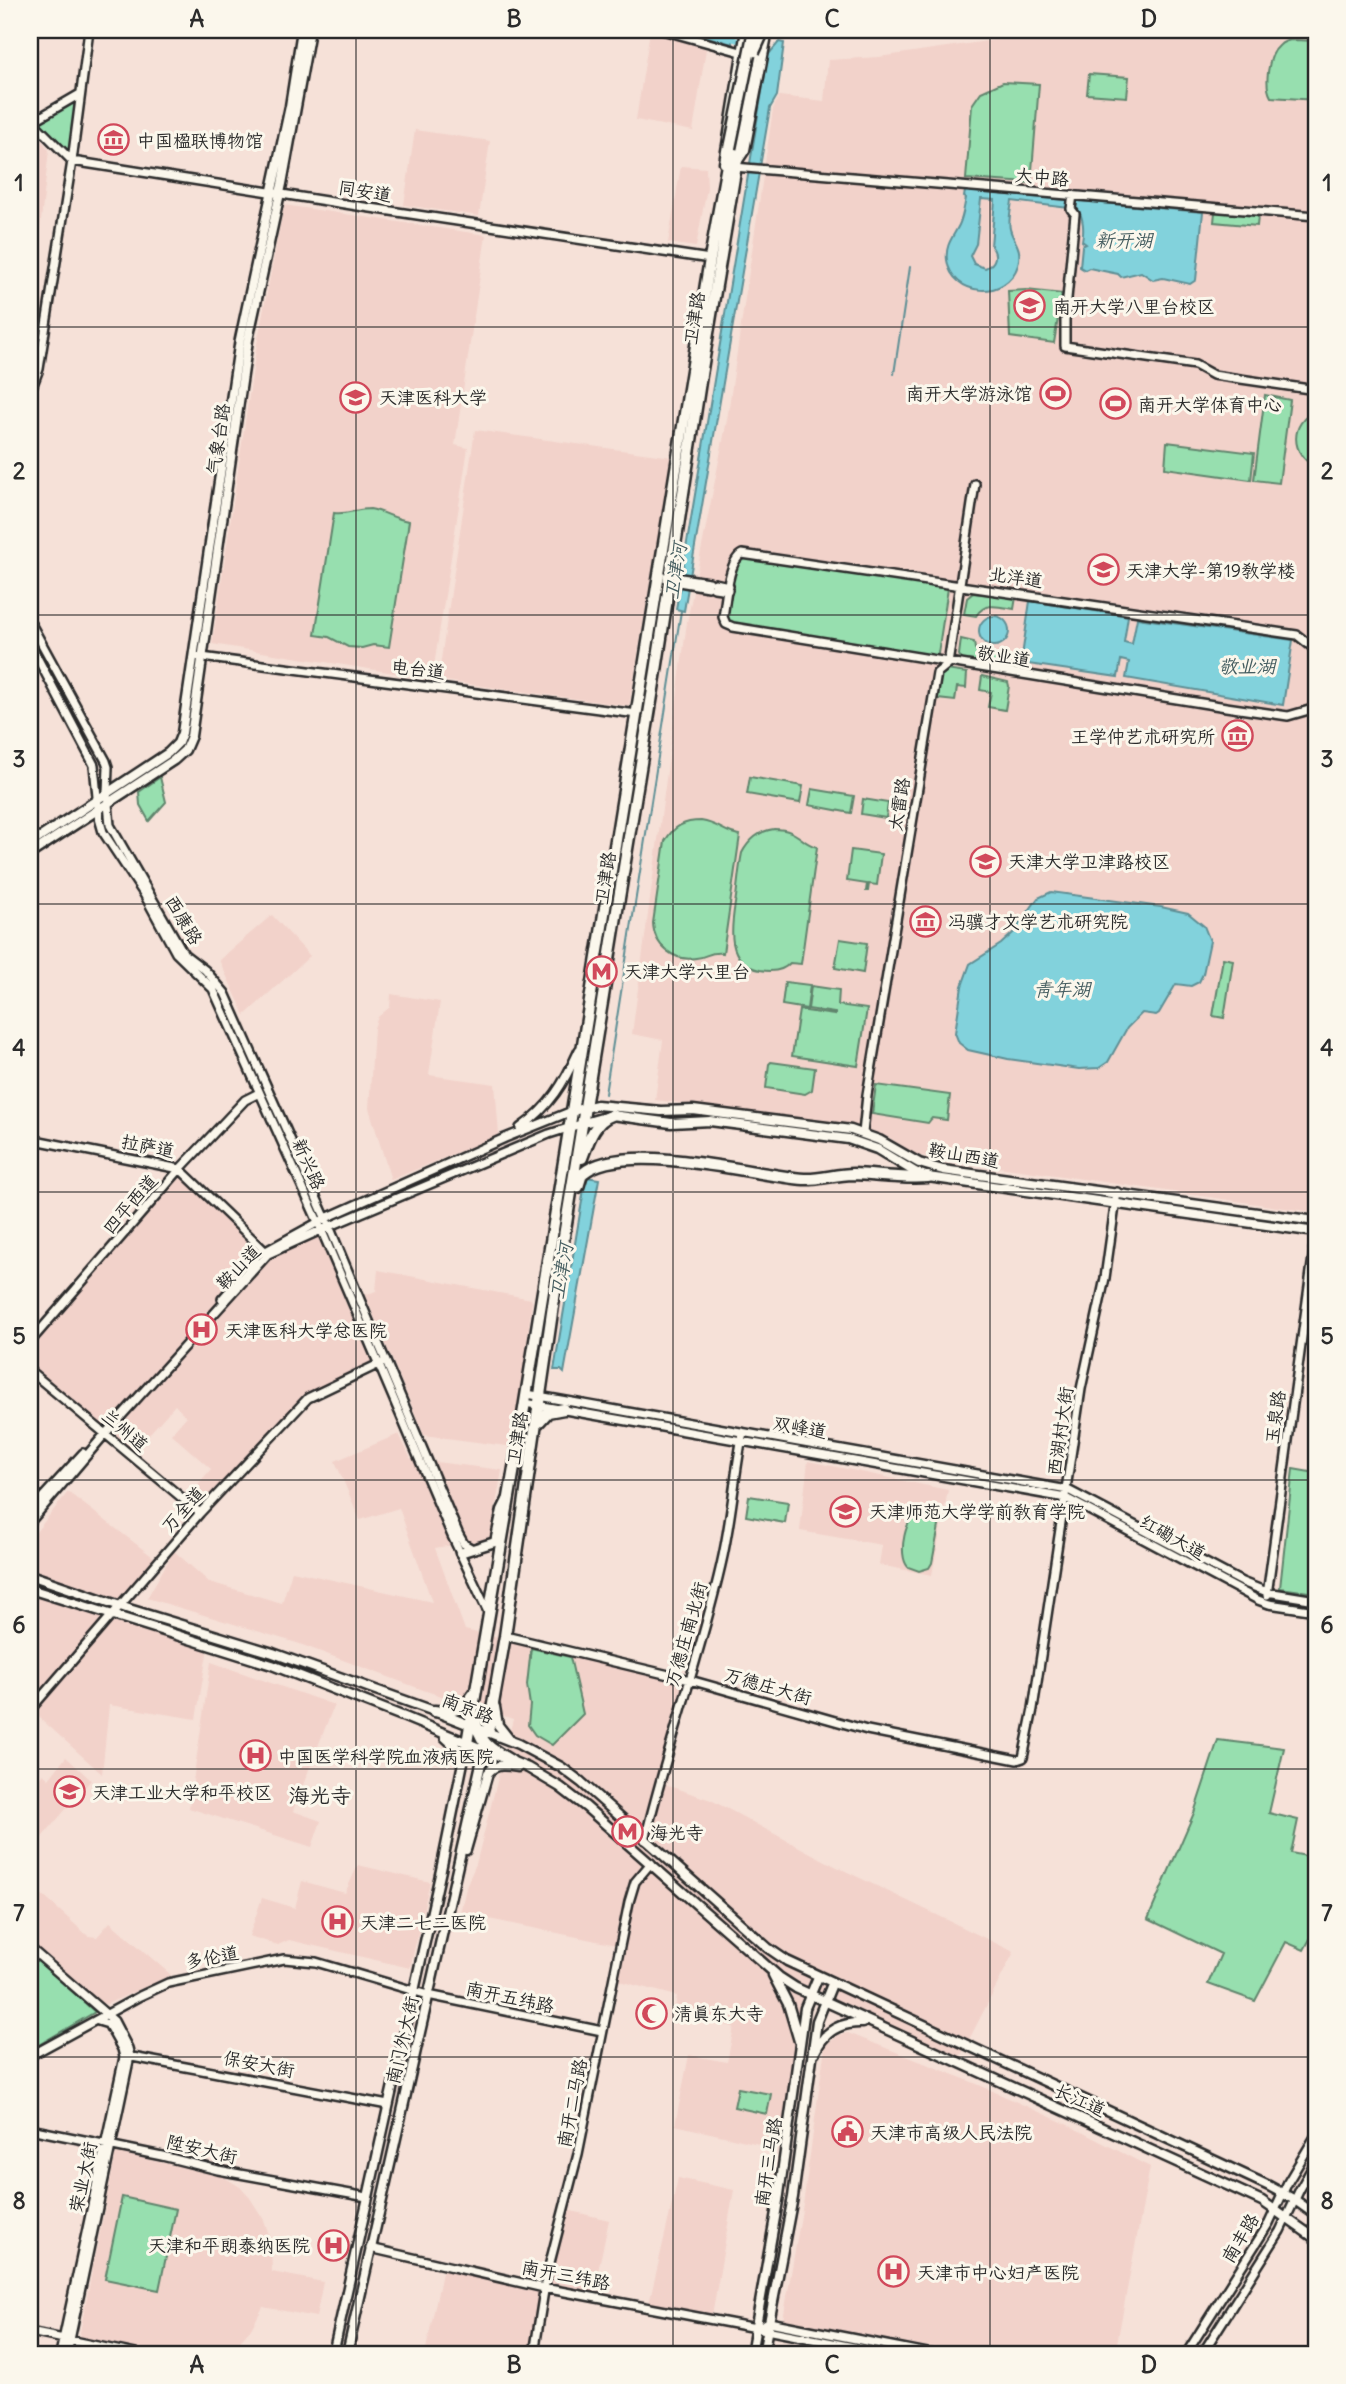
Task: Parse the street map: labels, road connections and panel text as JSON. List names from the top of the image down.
{
  "streets": {
    "highway": ["卫津路"],
    "main road": [
      "气象台路",
      "鞍山西道",
      "南京路",
      "南门外大街",
      "长江道",
      "南开三马路"
    ],
    "street": [
      "大中路",
      "同安道",
      "北洋道",
      "敬业道",
      "电台道",
      "太雷路",
      "西康路",
      "拉萨道",
      "新兴路",
      "四平西道",
      "鞍山道",
      "玉泉路",
      "双峰道",
      "兰州道",
      "西湖村大街",
      "万全道",
      "红磡大道",
      "万德庄南北街",
      "万德庄大街",
      "多伦道",
      "南开五纬路",
      "保安大街",
      "南开二马路",
      "陞安大街",
      "荣业大街",
      "南丰路",
      "南开三纬路"
    ]
  },
  "crossings": [
    ["大中路", "卫津路"],
    ["同安道", "卫津路"],
    ["同安道", "气象台路"],
    ["卫津路", "电台道"],
    ["卫津路", "鞍山西道"],
    ["卫津路", "鞍山道"],
    ["卫津路", "双峰道"],
    ["卫津路", "万德庄大街"],
    ["卫津路", "南京路"],
    ["卫津路", "南门外大街"],
    ["气象台路", "电台道"],
    ["气象台路", "西康路"],
    ["气象台路", "新兴路"],
    ["北洋道", "敬业道"],
    ["北洋道", "太雷路"],
    ["敬业道", "太雷路"],
    ["太雷路", "鞍山西道"],
    ["西康路", "新兴路"],
    ["西康路", "鞍山道"],
    ["拉萨道", "四平西道"],
    ["拉萨道", "鞍山道"],
    ["鞍山西道", "鞍山道"],
    ["鞍山西道", "玉泉路"],
    ["鞍山西道", "西湖村大街"],
    ["新兴路", "四平西道"],
    ["新兴路", "鞍山道"],
    ["新兴路", "万全道"],
    ["鞍山道", "兰州道"],
    ["玉泉路", "红磡大道"],
    ["双峰道", "西湖村大街"],
    ["双峰道", "红磡大道"],
    ["双峰道", "万德庄南北街"],
    ["兰州道", "万全道"],
    ["西湖村大街", "红磡大道"],
    ["西湖村大街", "万德庄大街"],
    ["万全道", "南京路"],
    ["万德庄南北街", "万德庄大街"],
    ["万德庄南北街", "南京路"],
    ["南京路", "南门外大街"],
    ["南京路", "长江道"],
    ["南京路", "南开三马路"],
    ["多伦道", "南开五纬路"],
    ["多伦道", "南门外大街"],
    ["南开五纬路", "南门外大街"],
    ["南开五纬路", "南开二马路"],
    ["南门外大街", "保安大街"],
    ["南门外大街", "陞安大街"],
    ["南门外大街", "南开三纬路"],
    ["保安大街", "荣业大街"],
    ["长江道", "南开三马路"],
    ["长江道", "南丰路"],
    ["南开二马路", "南开三纬路"],
    ["陞安大街", "荣业大街"],
    ["南开三马路", "南开三纬路"]
  ],
  "districts": ["海光寺"],
  "water": [
    "新开湖",
    "卫津河",
    "敬业湖",
    "青年湖"
  ],
  "places": {
    "museum": ["中国楹联博物馆", "王学仲艺术研究所", "冯骥才文学艺术研究院"],
    "school or university": [
      "南开大学八里台校区",
      "天津医科大学",
      "天津大学-第19教学楼",
      "天津大学卫津路校区",
      "天津师范大学学前教育学院",
      "天津工业大学和平校区"
    ],
    "sports": ["南开大学游泳馆", "南开大学体育中心"],
    "metro station": ["天津大学六里台", "海光寺"],
    "hospital": [
      "天津医科大学总医院",
      "中国医学科学院血液病医院",
      "天津二七二医院",
      "天津和平朗泰纳医院",
      "天津市中心妇产医院"
    ],
    "mosque": ["清真东大寺"],
    "public building": ["天津市高级人民法院"]
  },
  "grid": {
    "columns": [
      "A",
      "B",
      "C",
      "D"
    ],
    "rows": [
      "1",
      "2",
      "3",
      "4",
      "5",
      "6",
      "7",
      "8"
    ]
  }
}
